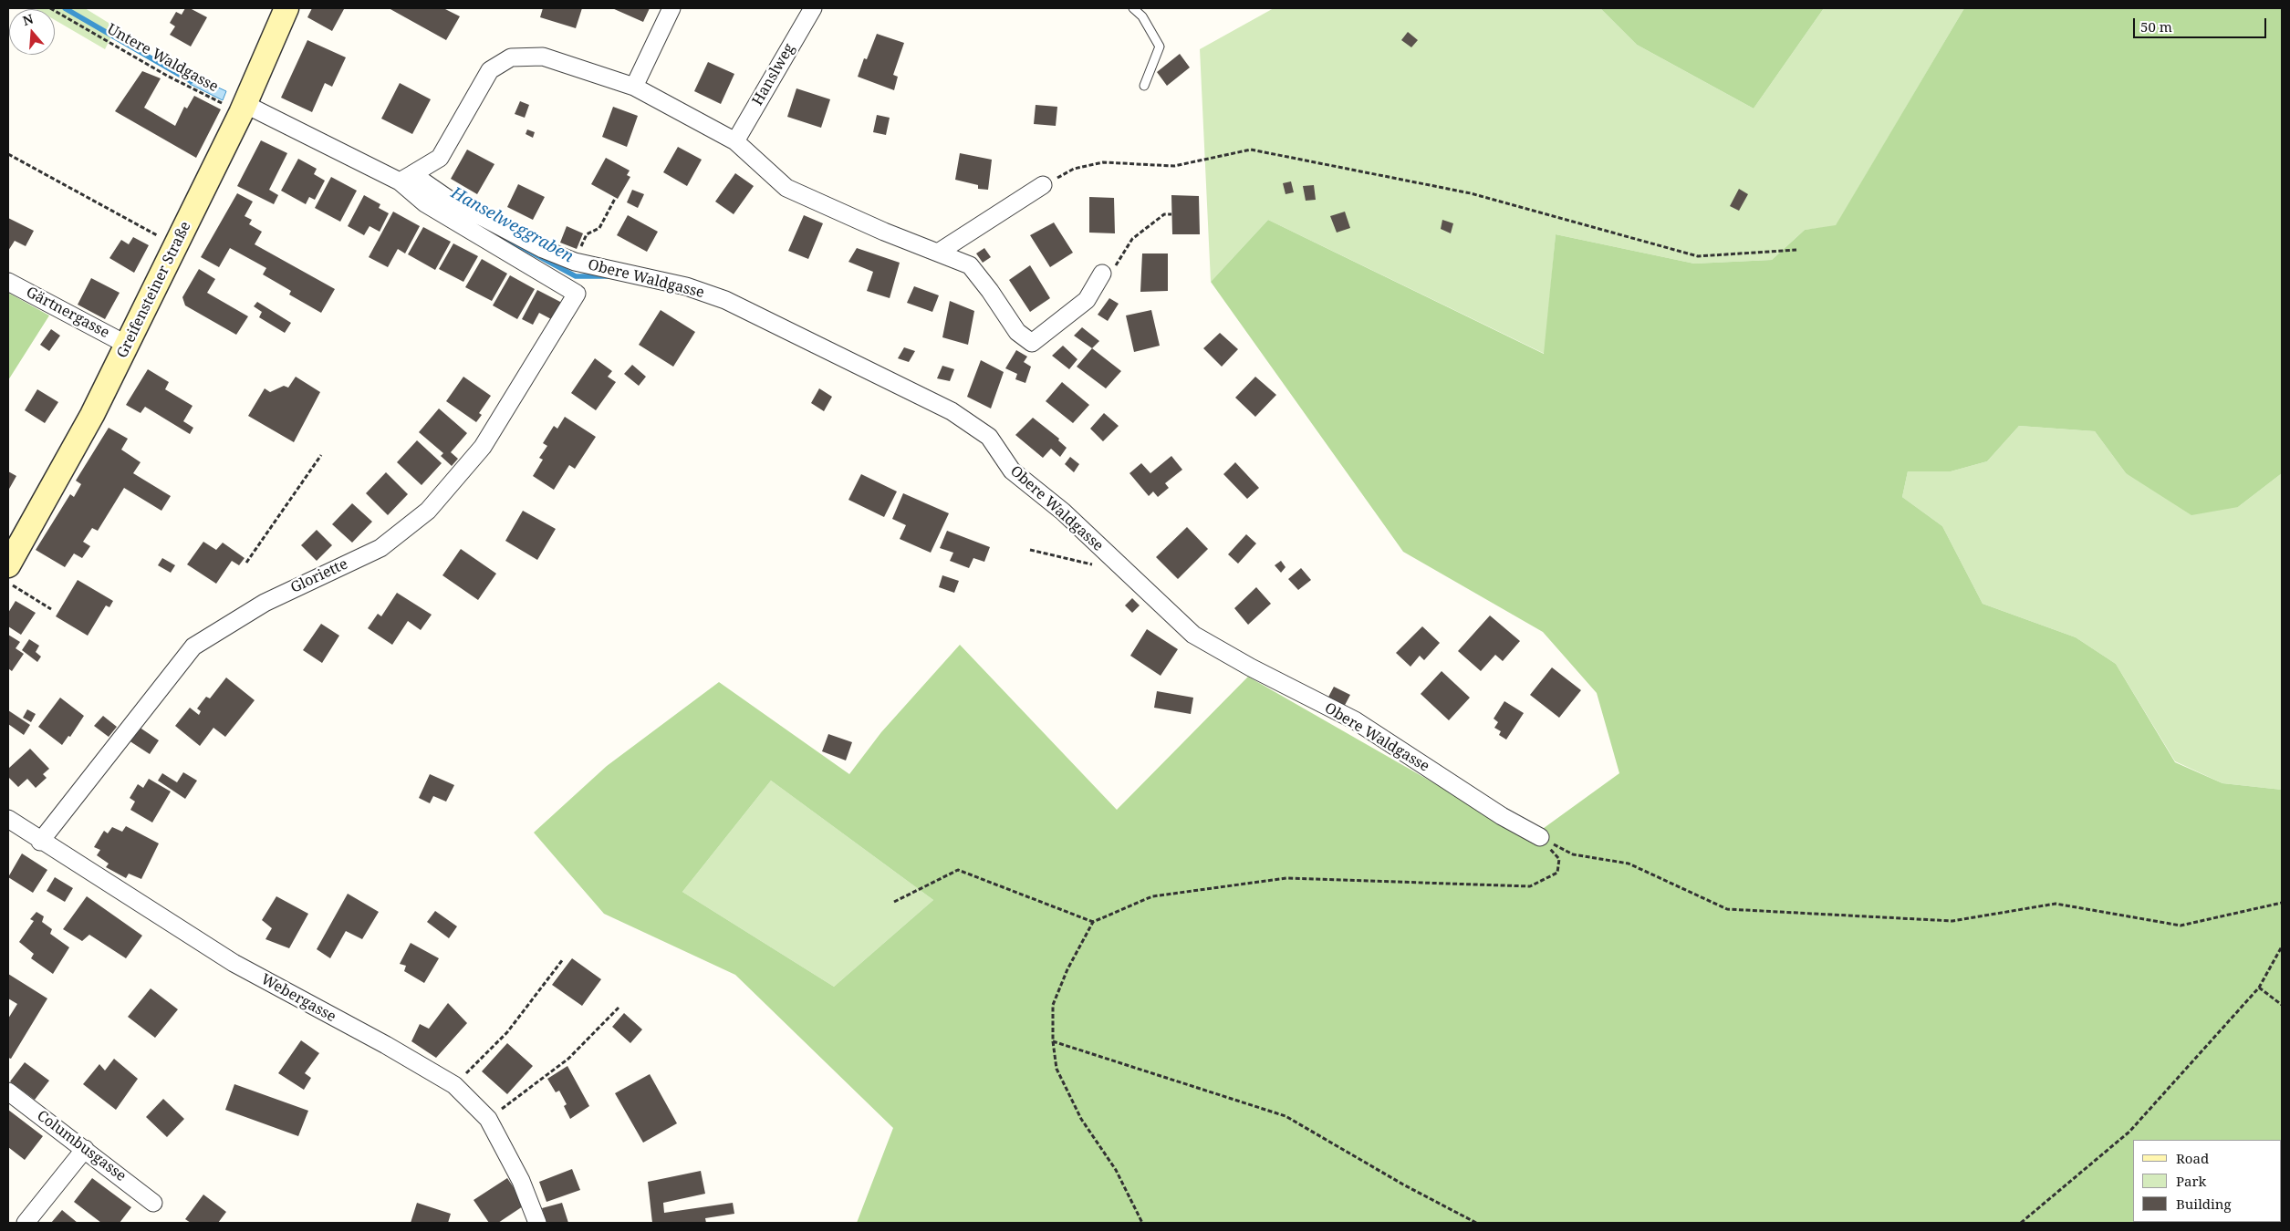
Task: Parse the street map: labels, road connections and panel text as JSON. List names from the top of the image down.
{
  "streets": {
    "main road": ["Greifensteiner Straße"],
    "street": [
      "Hanslweg",
      "Obere Waldgasse",
      "Gärtnergasse",
      "Gloriette",
      "Webergasse",
      "Columbusgasse"
    ],
    "path": ["Untere Waldgasse"]
  },
  "crossings": [
    ["Untere Waldgasse", "Obere Waldgasse"],
    ["Untere Waldgasse", "Greifensteiner Straße"],
    ["Obere Waldgasse", "Greifensteiner Straße"],
    ["Obere Waldgasse", "Gloriette"],
    ["Greifensteiner Straße", "Gärtnergasse"],
    ["Gloriette", "Webergasse"]
  ],
  "water": ["Hanselweggraben"],
  "legend": ["Road", "Park", "Building"],
  "scale_bar": "50 m",
  "north": "top"
}
